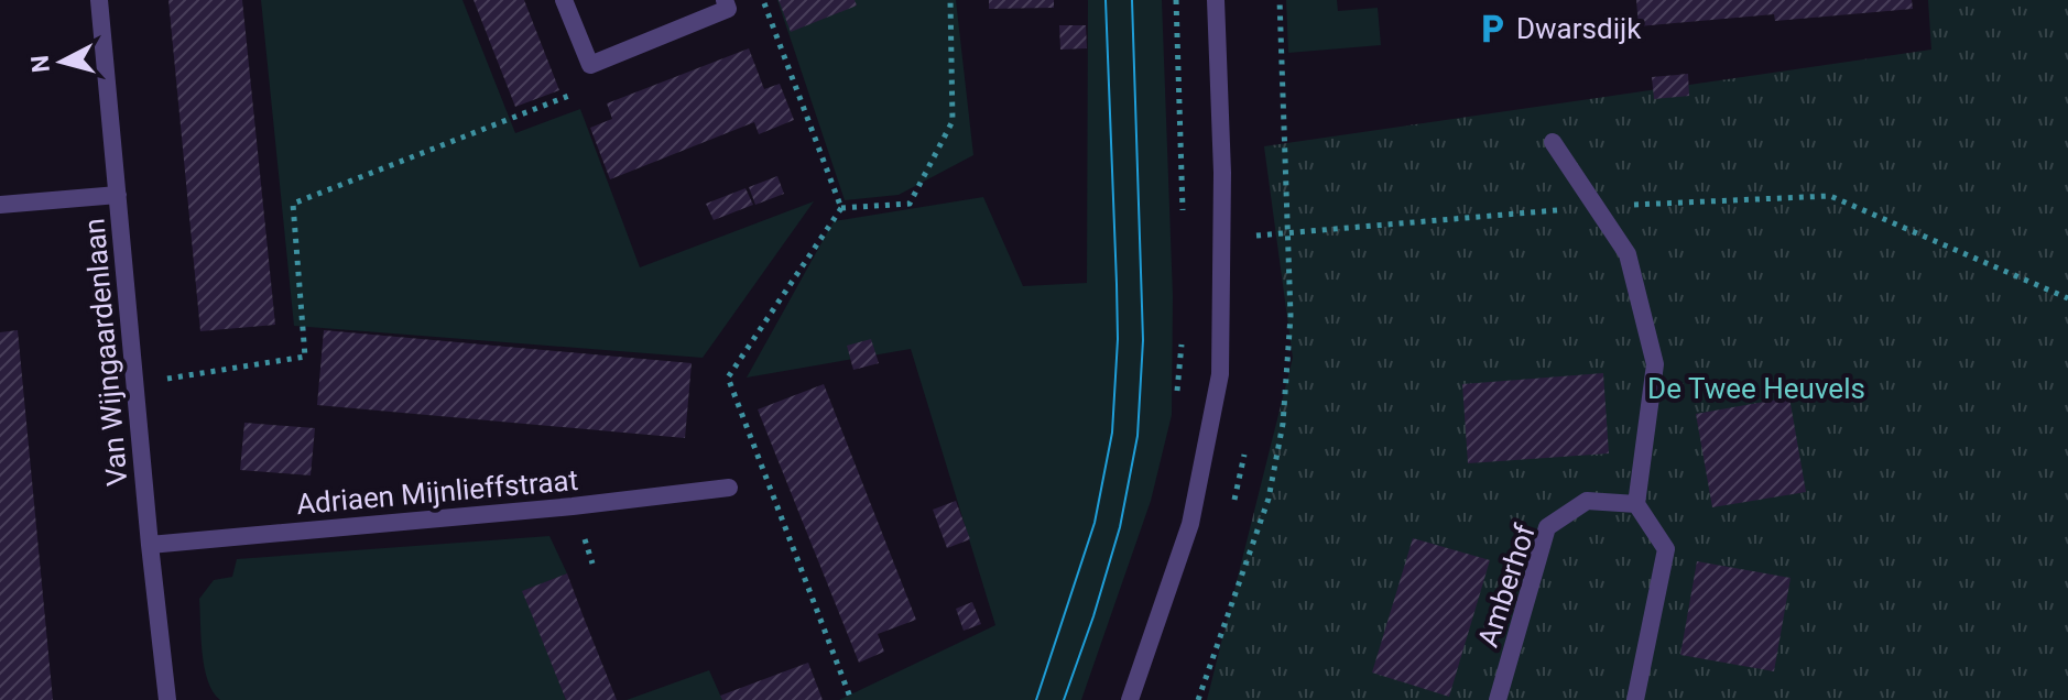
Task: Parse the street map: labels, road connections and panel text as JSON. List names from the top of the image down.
{
  "streets": {
    "street": ["Van Wijngaardenlaan", "Adriaen Mijnlieffstraat", "Amberhof"]
  },
  "crossings": [
    ["Van Wijngaardenlaan", "Adriaen Mijnlieffstraat"]
  ],
  "parks": ["De Twee Heuvels"],
  "places": {
    "parking": ["Dwarsdijk"]
  },
  "north": "left"
}
